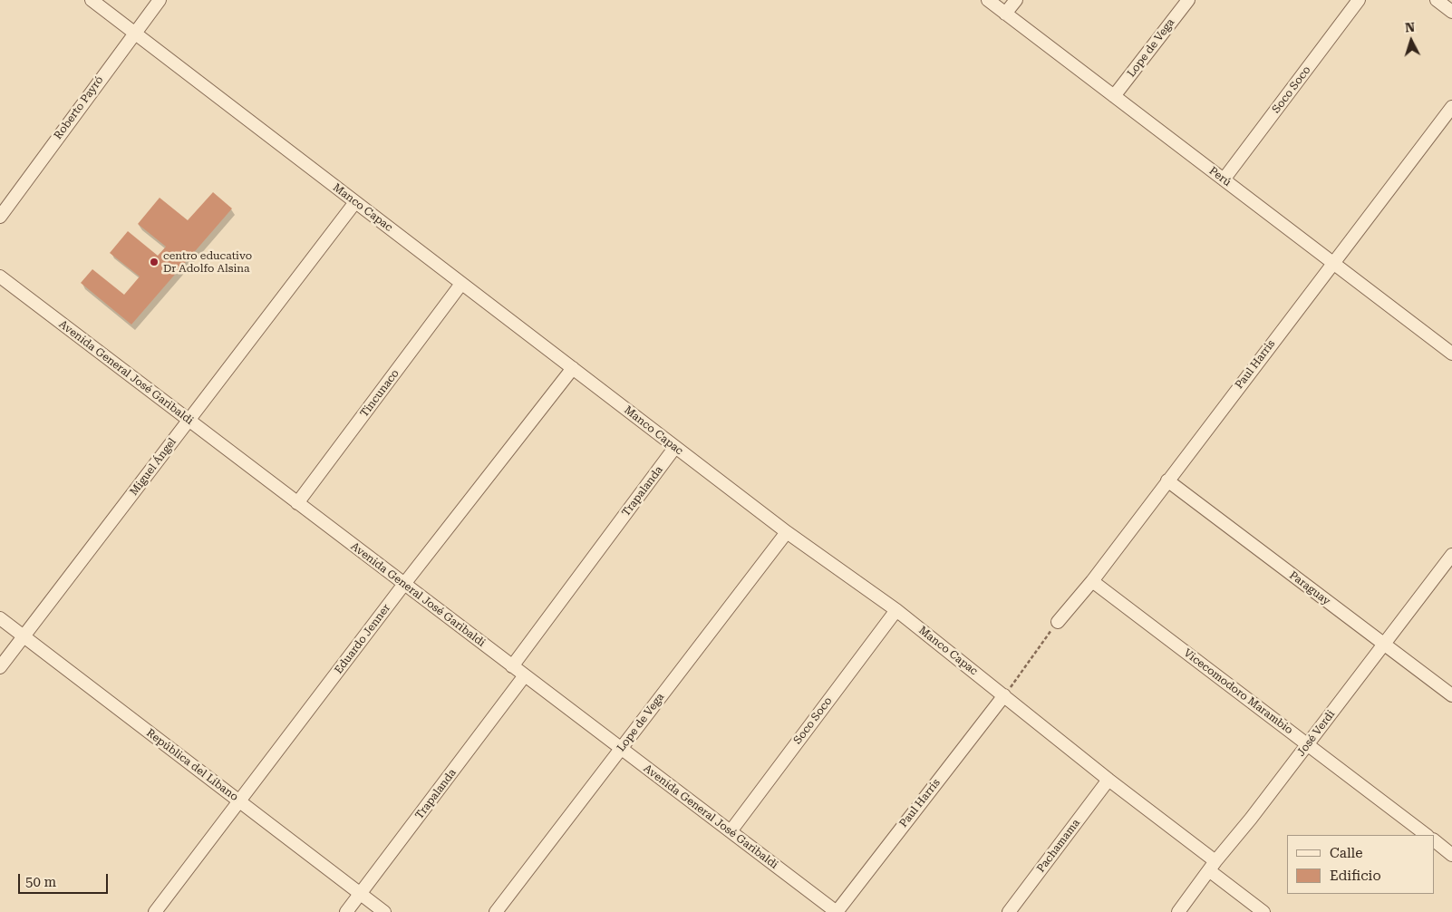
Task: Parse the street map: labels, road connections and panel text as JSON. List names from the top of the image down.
{
  "streets": {
    "street": [
      "Lope de Vega",
      "Soco Soco",
      "Roberto Payró",
      "Perú",
      "Manco Capac",
      "Paul Harris",
      "Avenida General José Garibaldi",
      "Tincunaco",
      "Miguel Ángel",
      "Trapalanda",
      "Paraguay",
      "Eduardo Jenner",
      "Vicecomodoro Marambio",
      "José Verdi",
      "República del Líbano",
      "Pachamama"
    ]
  },
  "crossings": [
    ["Lope de Vega", "Perú"],
    ["Lope de Vega", "Manco Capac"],
    ["Lope de Vega", "Avenida General José Garibaldi"],
    ["Soco Soco", "Perú"],
    ["Soco Soco", "Manco Capac"],
    ["Soco Soco", "Avenida General José Garibaldi"],
    ["Roberto Payró", "Manco Capac"],
    ["Perú", "Paul Harris"],
    ["Manco Capac", "Paul Harris"],
    ["Manco Capac", "Tincunaco"],
    ["Manco Capac", "Miguel Ángel"],
    ["Manco Capac", "Trapalanda"],
    ["Manco Capac", "Eduardo Jenner"],
    ["Manco Capac", "José Verdi"],
    ["Manco Capac", "Pachamama"],
    ["Paul Harris", "Avenida General José Garibaldi"],
    ["Paul Harris", "Paraguay"],
    ["Paul Harris", "Vicecomodoro Marambio"],
    ["Avenida General José Garibaldi", "Tincunaco"],
    ["Avenida General José Garibaldi", "Miguel Ángel"],
    ["Avenida General José Garibaldi", "Trapalanda"],
    ["Avenida General José Garibaldi", "Eduardo Jenner"],
    ["Miguel Ángel", "República del Líbano"],
    ["Trapalanda", "República del Líbano"],
    ["Paraguay", "José Verdi"],
    ["Eduardo Jenner", "República del Líbano"],
    ["Vicecomodoro Marambio", "José Verdi"]
  ],
  "places": ["centro educativo Dr Adolfo Alsina"],
  "legend": ["Calle", "Edificio"],
  "scale_bar": "50 m",
  "north": "top"
}
